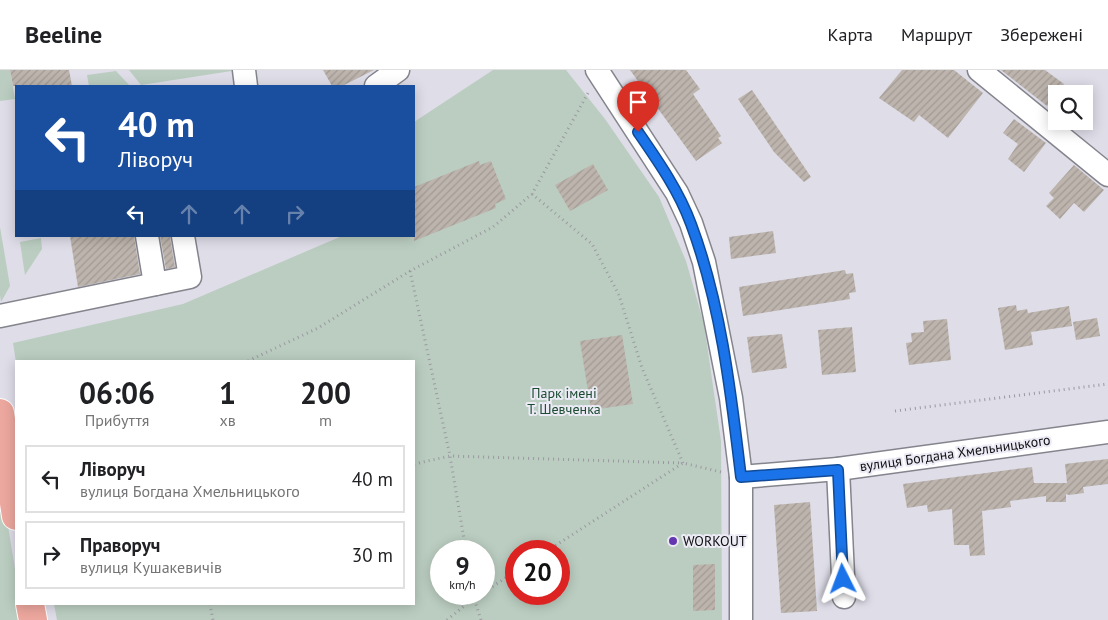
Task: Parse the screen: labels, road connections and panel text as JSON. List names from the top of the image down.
{
  "streets": {
    "street": ["вулиця Богдана Хмельницького"]
  },
  "parks": ["Парк імені Т. Шевченка"],
  "places": ["WORKOUT"],
  "page": {
    "header": "Beeline",
    "nav": ["Карта", "Маршрут", "Збережені"],
    "turn": ["40 m", "Ліворуч"],
    "eta": [
      "06:06",
      "Прибуття",
      "1",
      "хв",
      "200",
      "m"
    ],
    "list": [
      {
        "name": "Ліворуч",
        "note": "вулиця Богдана Хмельницького",
        "value": "40 m"
      },
      {
        "name": "Праворуч",
        "note": "вулиця Кушакевичів",
        "value": "30 m"
      }
    ],
    "speed": "9 km/h",
    "limit": "20"
  }
}
